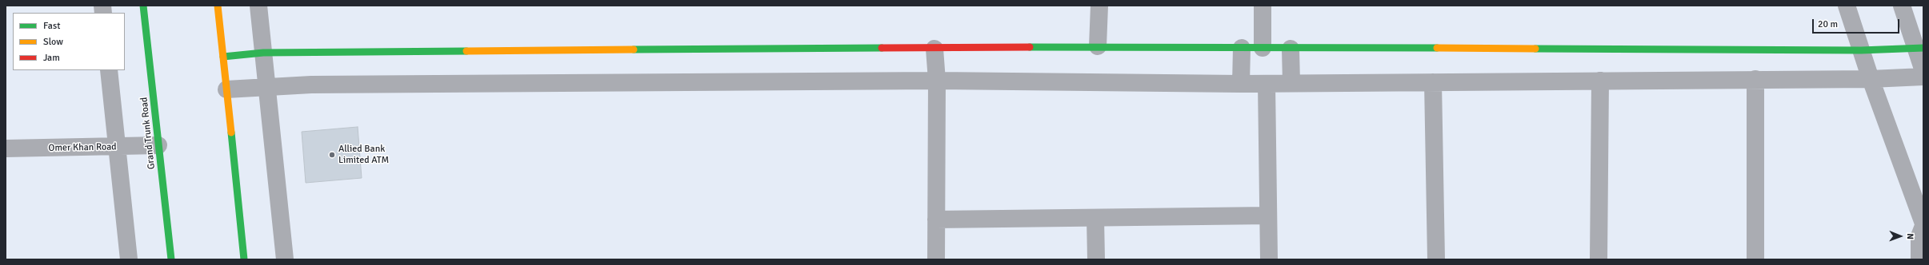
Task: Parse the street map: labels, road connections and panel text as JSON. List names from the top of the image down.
{
  "streets": {
    "main road": ["Grand Trunk Road"],
    "street": ["Omer Khan Road"]
  },
  "crossings": [
    ["Grand Trunk Road", "Omer Khan Road"]
  ],
  "places": ["Allied Bank Limited ATM"],
  "legend": ["Fast", "Slow", "Jam"],
  "scale_bar": "20 m",
  "north": "right"
}
